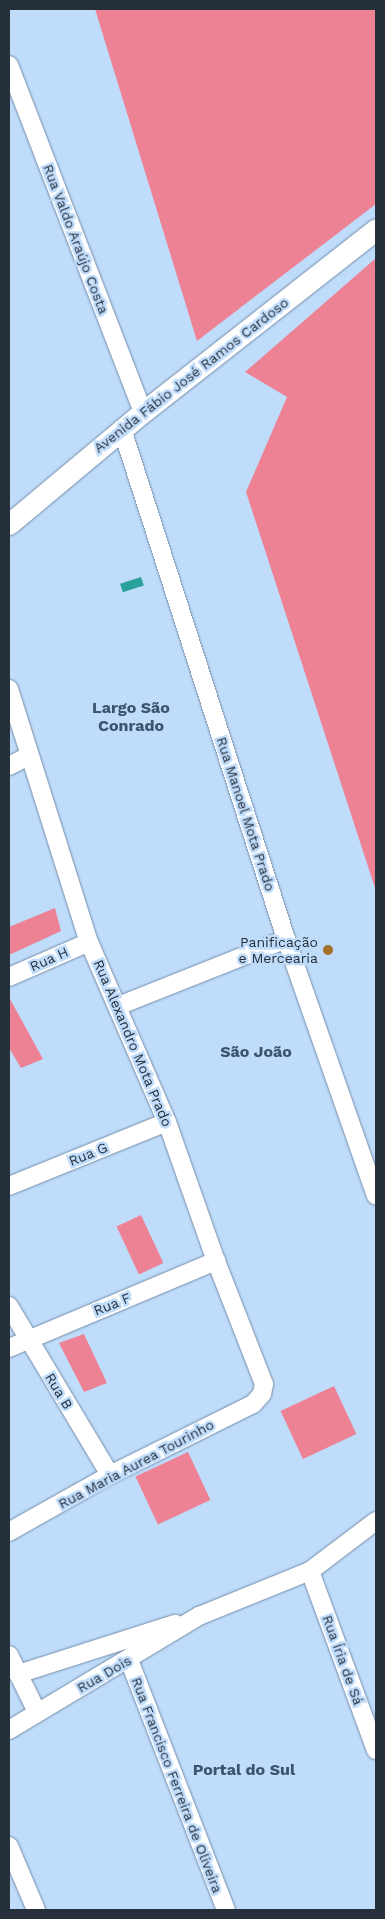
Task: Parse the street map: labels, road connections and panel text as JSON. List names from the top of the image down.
{
  "streets": {
    "street": [
      "Rua Valdo Araújo Costa",
      "Avenida Fábio José Ramos Cardoso",
      "Rua Manoel Mota Prado",
      "Rua H",
      "Rua Alexandro Mota Prado",
      "Rua G",
      "Rua F",
      "Rua B",
      "Rua Maria Aurea Tourinho",
      "Rua Íria de Sá",
      "Rua Dois",
      "Rua Francisco Ferreira de Oliveira"
    ]
  },
  "crossings": [
    ["Rua Valdo Araújo Costa", "Avenida Fábio José Ramos Cardoso"],
    ["Avenida Fábio José Ramos Cardoso", "Rua Manoel Mota Prado"],
    ["Rua H", "Rua Alexandro Mota Prado"],
    ["Rua Alexandro Mota Prado", "Rua G"],
    ["Rua Alexandro Mota Prado", "Rua F"],
    ["Rua Alexandro Mota Prado", "Rua Maria Aurea Tourinho"],
    ["Rua F", "Rua B"],
    ["Rua B", "Rua Maria Aurea Tourinho"],
    ["Rua Íria de Sá", "Rua Dois"],
    ["Rua Dois", "Rua Francisco Ferreira de Oliveira"]
  ],
  "districts": ["Largo São Conrado", "São João", "Portal do Sul"],
  "places": ["Panificação e Mercearia"]
}
